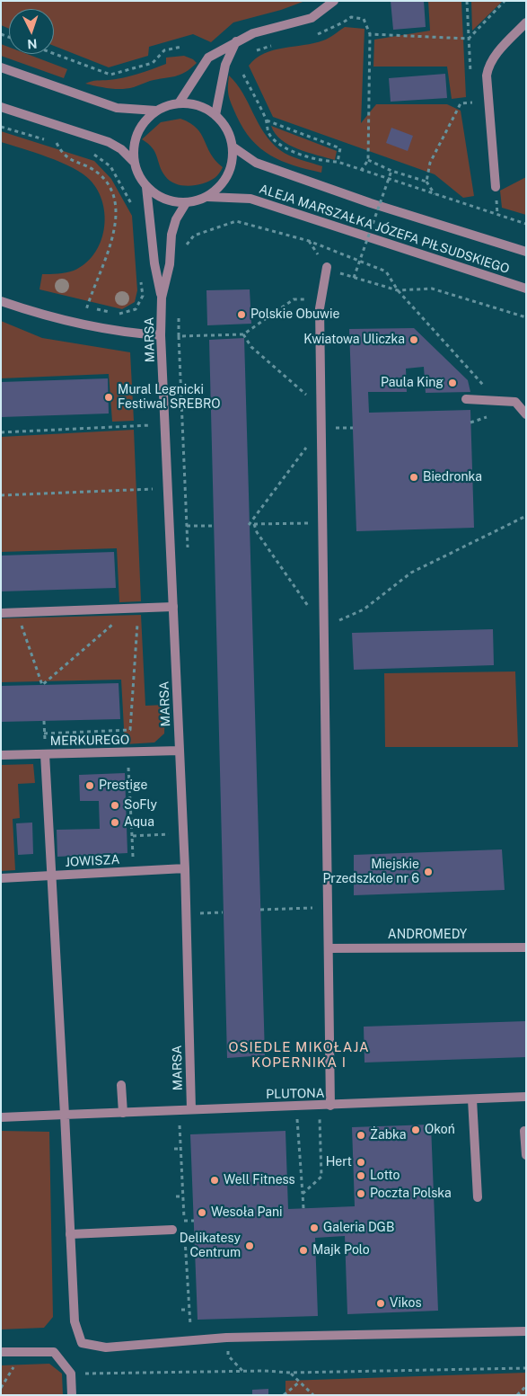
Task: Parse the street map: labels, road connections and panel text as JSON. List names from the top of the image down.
{
  "streets": {
    "street": [
      "ALEJA MARSZAŁKA JÓZEFA PIŁSUDSKIEGO",
      "MARSA",
      "MERKUREGO",
      "JOWISZA",
      "ANDROMEDY",
      "PLUTONA"
    ]
  },
  "crossings": [
    ["ALEJA MARSZAŁKA JÓZEFA PIŁSUDSKIEGO", "MARSA"],
    ["MARSA", "MERKUREGO"],
    ["MARSA", "JOWISZA"],
    ["MARSA", "PLUTONA"]
  ],
  "districts": ["OSIEDLE MIKOŁAJA KOPERNIKA I"],
  "places": [
    "Polskie Obuwie",
    "Kwiatowa Uliczka",
    "Paula King",
    "Mural Legnicki Festiwal SREBRO",
    "Biedronka",
    "Prestige",
    "SoFly",
    "Aqua",
    "Miejskie Przedszkole nr 6",
    "Okoń",
    "Żabka",
    "Hert",
    "Lotto",
    "Well Fitness",
    "Poczta Polska",
    "Wesoła Pani",
    "Galeria DGB",
    "Delikatesy Centrum",
    "Majk Polo",
    "Vikos"
  ],
  "north": "bottom"
}
